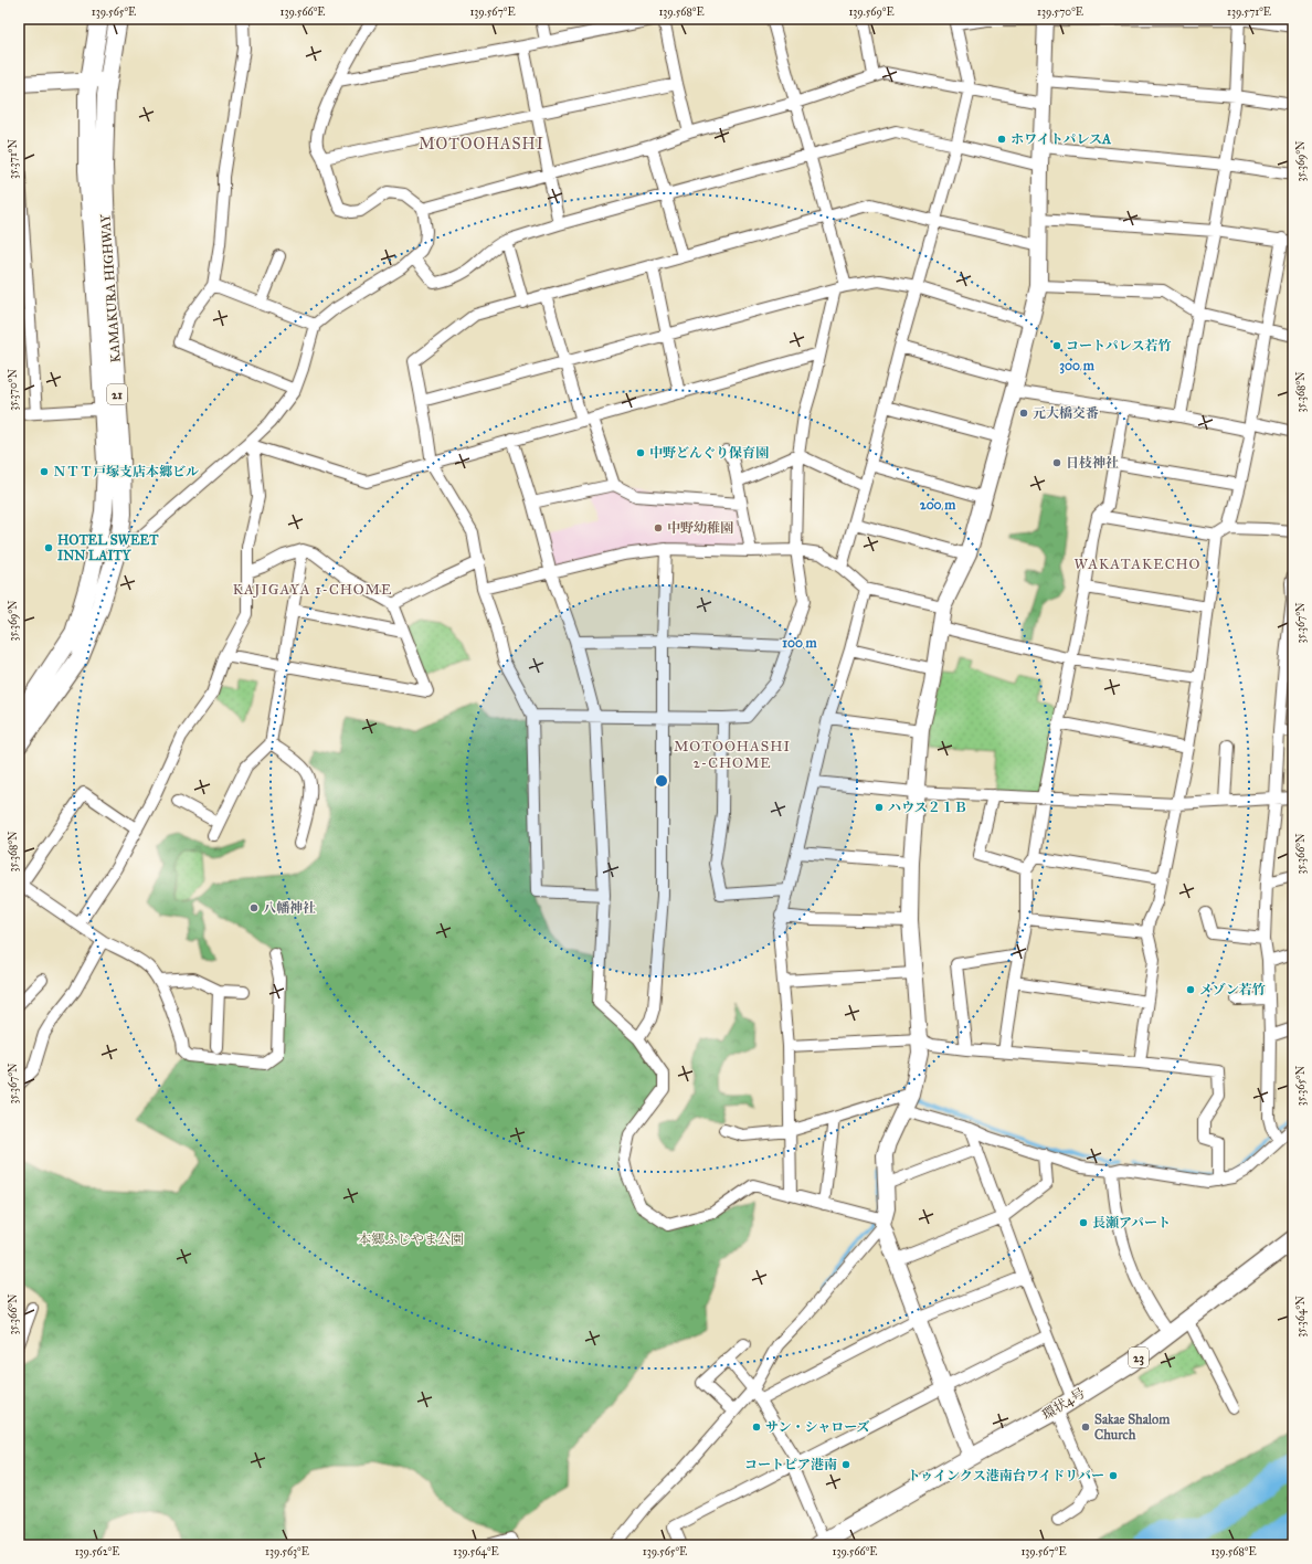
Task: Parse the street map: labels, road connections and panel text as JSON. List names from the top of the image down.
{
  "streets": {
    "main road": [
      "KAMAKURA HIGHWAY",
      "21",
      "23",
      "環状4号"
    ]
  },
  "districts": [
    "MOTOOHASHI",
    "WAKATAKECHO",
    "KAJIGAYA 1-CHOME",
    "MOTOOHASHI 2-CHOME"
  ],
  "parks": ["本郷ふじやま公園"],
  "places": [
    "ホワイトパレスA",
    "コートパレス若竹",
    "元大橋交番",
    "中野どんぐり保育園",
    "日枝神社",
    "ＮＴＴ戸塚支店本郷ビル",
    "中野幼稚園",
    "HOTEL SWEET INN LAITY",
    "ハウス２１Ｂ",
    "八幡神社",
    "メゾン若竹",
    "長瀬アパート",
    "サン・シャローズ",
    "Sakae Shalom Church",
    "コートピア港南",
    "トゥインクス港南台ワイドリバー"
  ],
  "coordinates": [
    "139.565°E",
    "139.566°E",
    "139.567°E",
    "139.568°E",
    "139.569°E",
    "139.570°E",
    "139.571°E",
    "35.371°N",
    "35.369°N",
    "35.370°N",
    "35.368°N",
    "35.367°N",
    "35.366°N",
    "35.365°N",
    "35.364°N",
    "139.562°E",
    "139.563°E",
    "139.564°E"
  ],
  "rings": ["300 m", "200 m", "100 m"]
}
